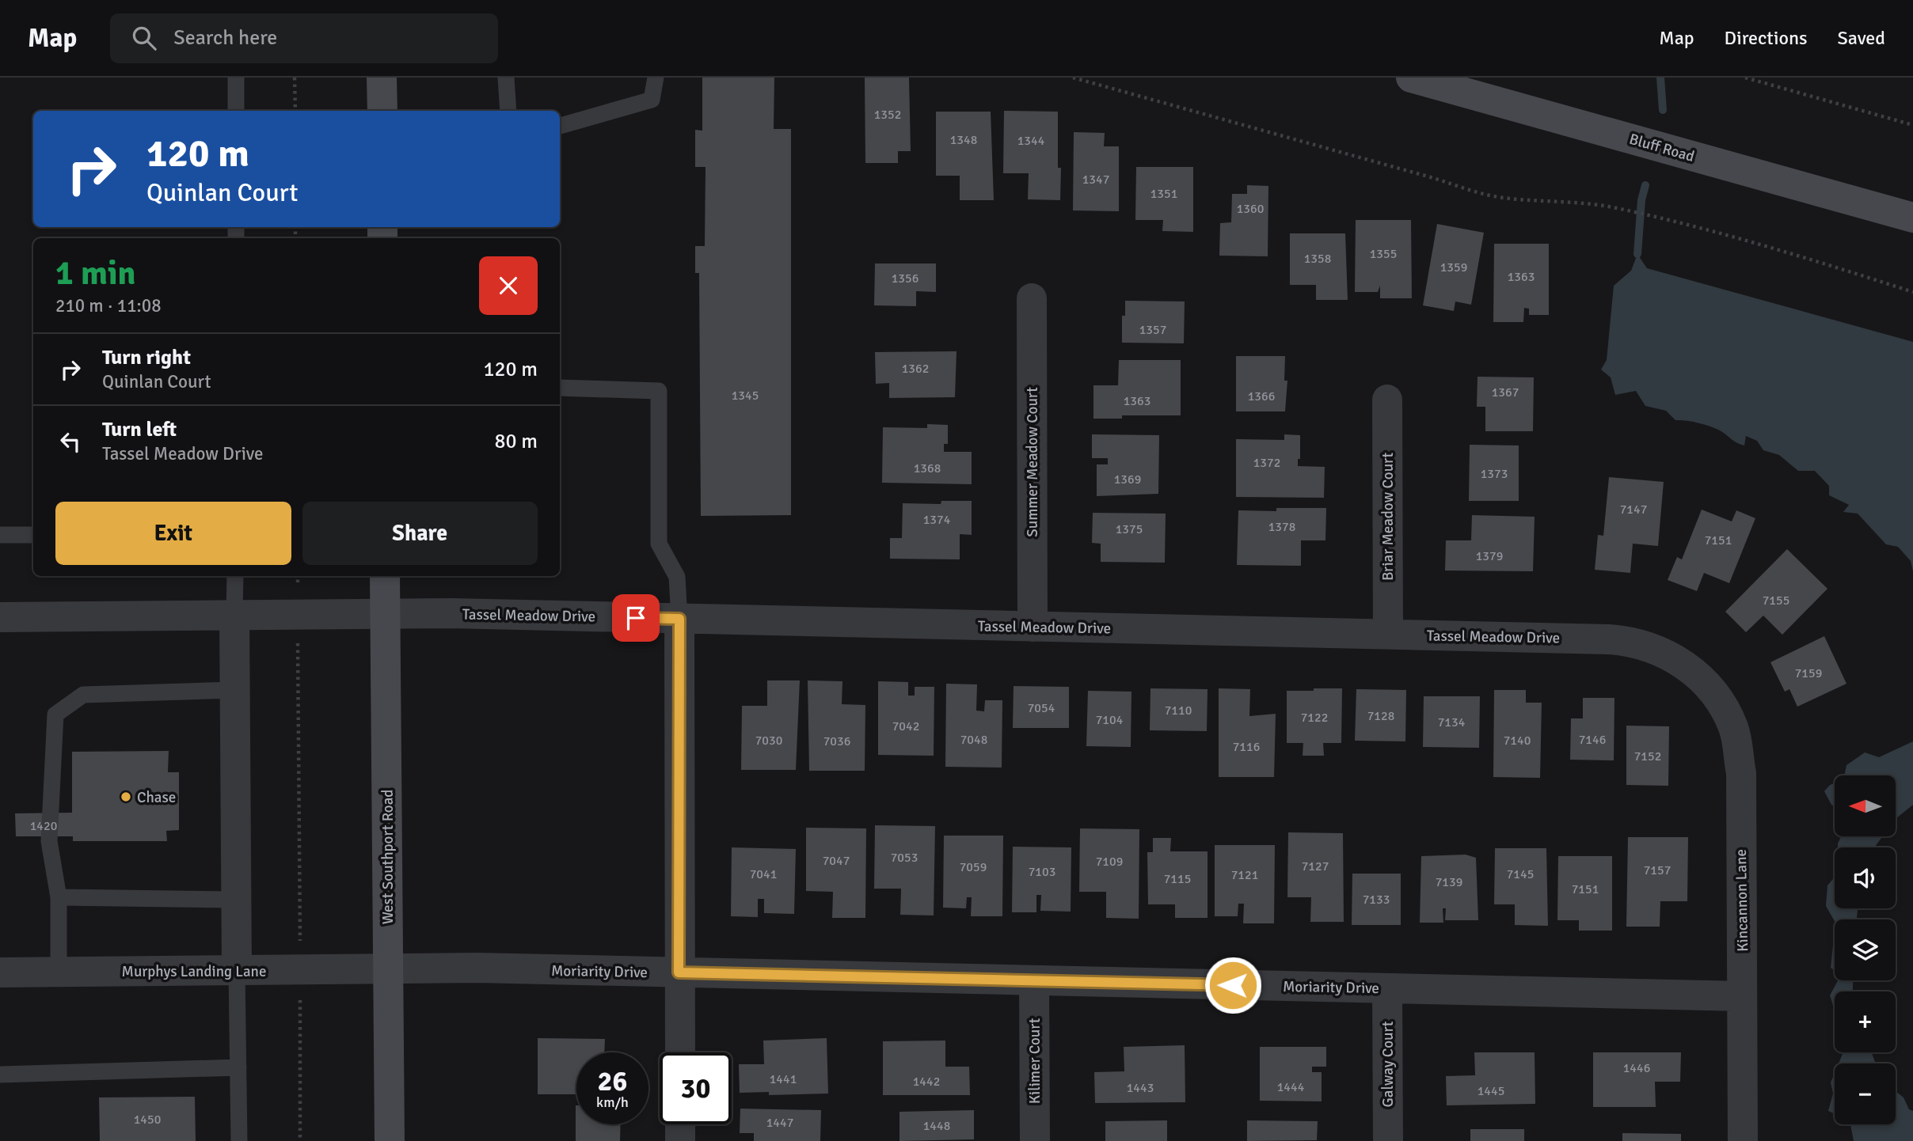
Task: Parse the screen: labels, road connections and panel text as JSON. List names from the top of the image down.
{
  "streets": {
    "main road": ["Bluff Road", "West Southport Road"],
    "street": [
      "Summer Meadow Court",
      "Briar Meadow Court",
      "Tassel Meadow Drive",
      "Kincannon Lane",
      "Murphys Landing Lane",
      "Moriarity Drive",
      "Kilimer Court",
      "Galway Court"
    ]
  },
  "crossings": [
    ["Summer Meadow Court", "Tassel Meadow Drive"],
    ["Briar Meadow Court", "Tassel Meadow Drive"],
    ["Tassel Meadow Drive", "West Southport Road"],
    ["Tassel Meadow Drive", "Kincannon Lane"],
    ["West Southport Road", "Murphys Landing Lane"],
    ["West Southport Road", "Moriarity Drive"],
    ["Kincannon Lane", "Moriarity Drive"],
    ["Murphys Landing Lane", "Moriarity Drive"],
    ["Moriarity Drive", "Kilimer Court"],
    ["Moriarity Drive", "Galway Court"]
  ],
  "places": ["Chase"],
  "house_numbers": [
    "1352",
    "1348",
    "1344",
    "1347",
    "1351",
    "1360",
    "1355",
    "1358",
    "1359",
    "1363",
    "1356",
    "1357",
    "1362",
    "1367",
    "1345",
    "1366",
    "1363",
    "1372",
    "1368",
    "1373",
    "1369",
    "7147",
    "1374",
    "1378",
    "1375",
    "7151",
    "1379",
    "7155",
    "7159",
    "7054",
    "7110",
    "7128",
    "7122",
    "7104",
    "7134",
    "7042",
    "7048",
    "7146",
    "7030",
    "7140",
    "7036",
    "7116",
    "7152",
    "1420",
    "7053",
    "7047",
    "7109",
    "7127",
    "7059",
    "7157",
    "7103",
    "7041",
    "7145",
    "7121",
    "7115",
    "7139",
    "7151",
    "7133",
    "1446",
    "1441",
    "1442",
    "1444",
    "1443",
    "1445",
    "1450",
    "1447",
    "1448"
  ],
  "north": "left",
  "page": {
    "header": "Map",
    "search": "Search here",
    "nav": ["Map", "Directions", "Saved"],
    "turn": ["120 m", "Quinlan Court"],
    "heading": ["1 min", "210 m · 11:08"],
    "list": [
      {
        "name": "Turn right",
        "note": "Quinlan Court",
        "value": "120 m"
      },
      {
        "name": "Turn left",
        "note": "Tassel Meadow Drive",
        "value": "80 m"
      }
    ],
    "buttons": ["Exit", "Share"],
    "map_buttons": ["+", "−"],
    "speed": "26 km/h",
    "limit": "30"
  }
}
